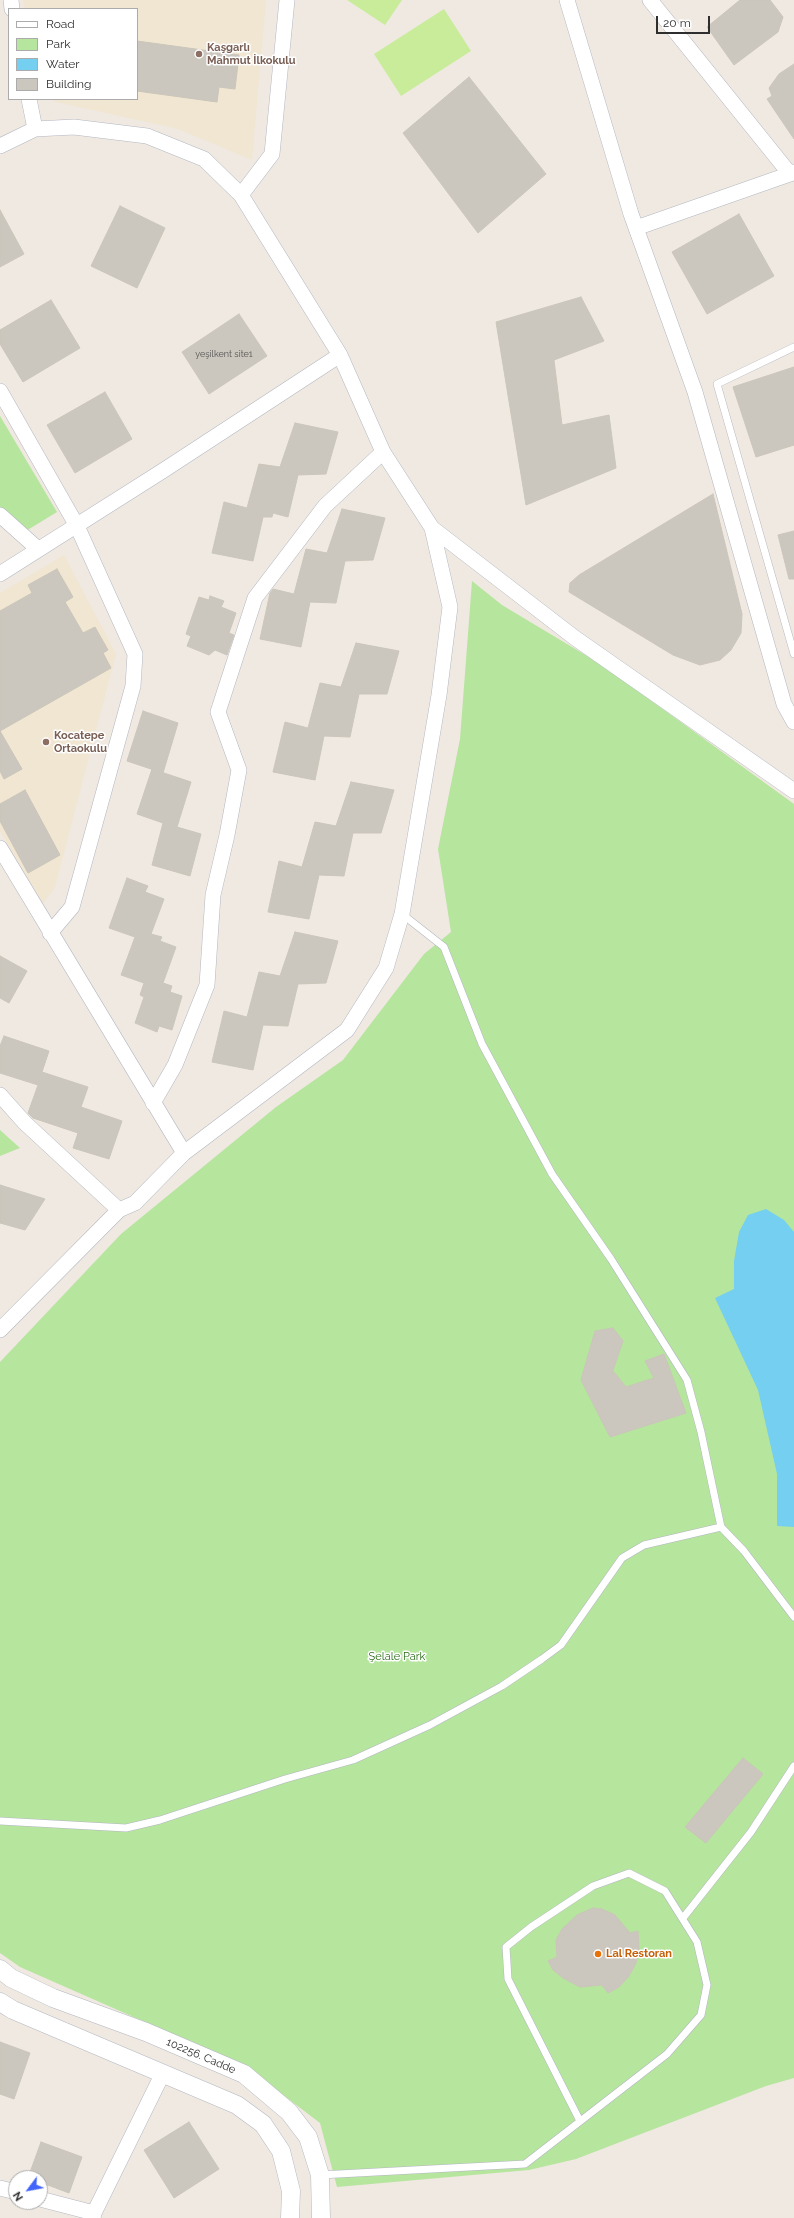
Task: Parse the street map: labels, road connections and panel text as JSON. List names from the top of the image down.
{
  "streets": {
    "street": ["102256. Cadde"]
  },
  "parks": ["Şelale Park"],
  "places": ["Kaşgarlı Mahmut İlkokulu", "Kocatepe Ortaokulu", "Lal Restoran"],
  "house_numbers": ["yeşilkent site1"],
  "legend": [
    "Road",
    "Park",
    "Water",
    "Building"
  ],
  "scale_bar": "20 m",
  "north": "bottom left"
}
